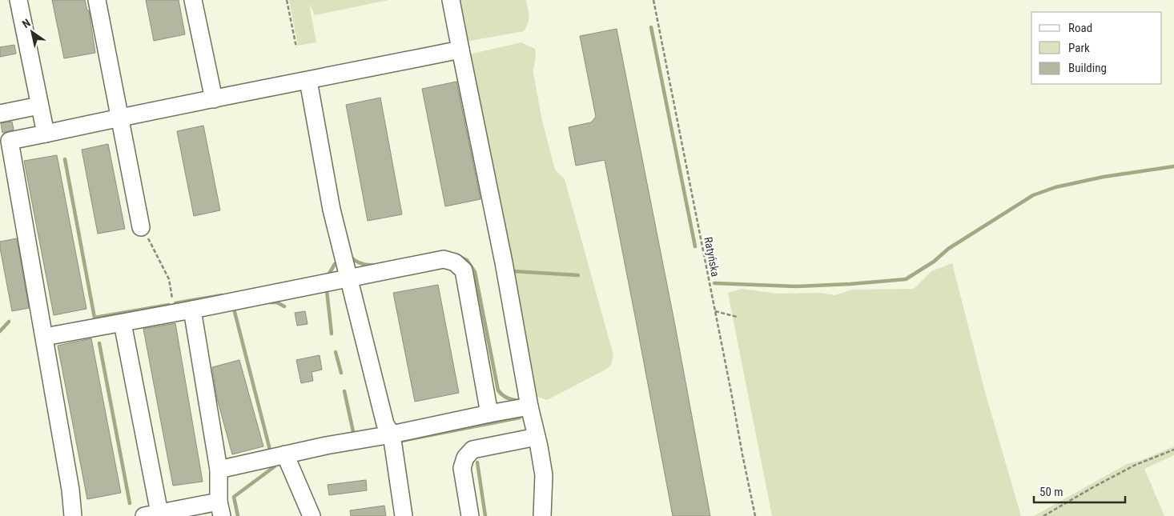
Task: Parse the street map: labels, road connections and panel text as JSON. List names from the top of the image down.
{
  "streets": {
    "path": ["Ratyńska"]
  },
  "legend": ["Road", "Park", "Building"],
  "scale_bar": "50 m",
  "north": "top left"
}
